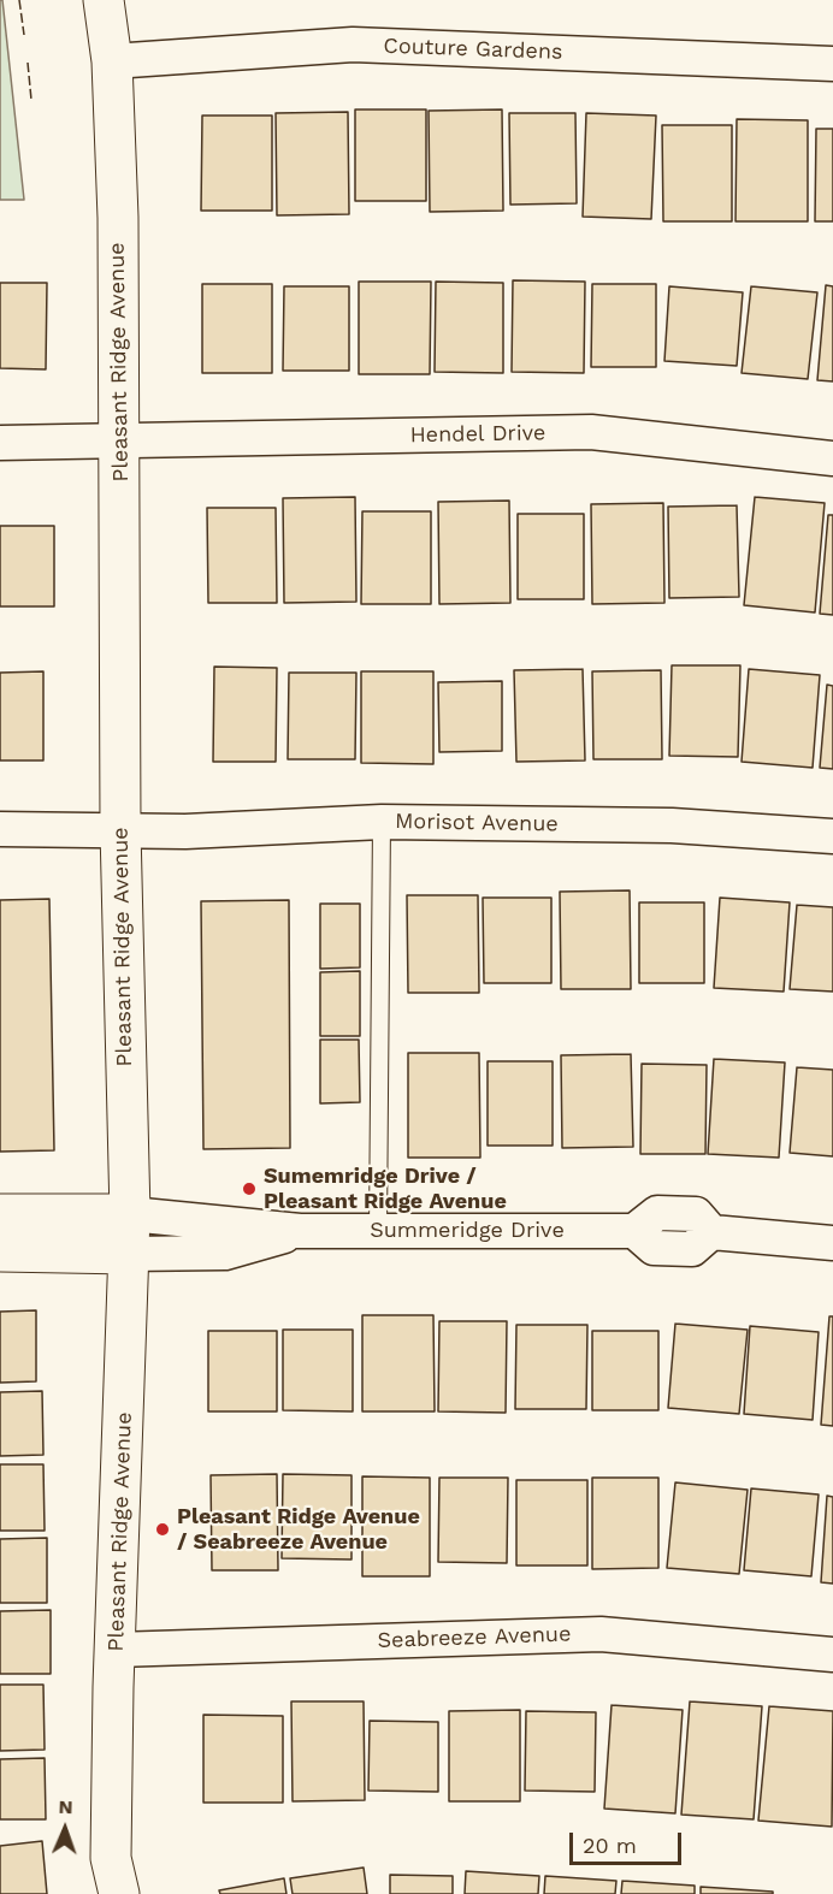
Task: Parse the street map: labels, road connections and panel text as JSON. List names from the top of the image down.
{
  "streets": {
    "street": [
      "Couture Gardens",
      "Pleasant Ridge Avenue",
      "Hendel Drive",
      "Morisot Avenue",
      "Summeridge Drive",
      "Seabreeze Avenue"
    ]
  },
  "crossings": [
    ["Couture Gardens", "Pleasant Ridge Avenue"],
    ["Pleasant Ridge Avenue", "Hendel Drive"],
    ["Pleasant Ridge Avenue", "Morisot Avenue"],
    ["Pleasant Ridge Avenue", "Summeridge Drive"],
    ["Pleasant Ridge Avenue", "Seabreeze Avenue"]
  ],
  "places": ["Sumemridge Drive / Pleasant Ridge Avenue", "Pleasant Ridge Avenue / Seabreeze Avenue"],
  "scale_bar": "20 m",
  "north": "top"
}
